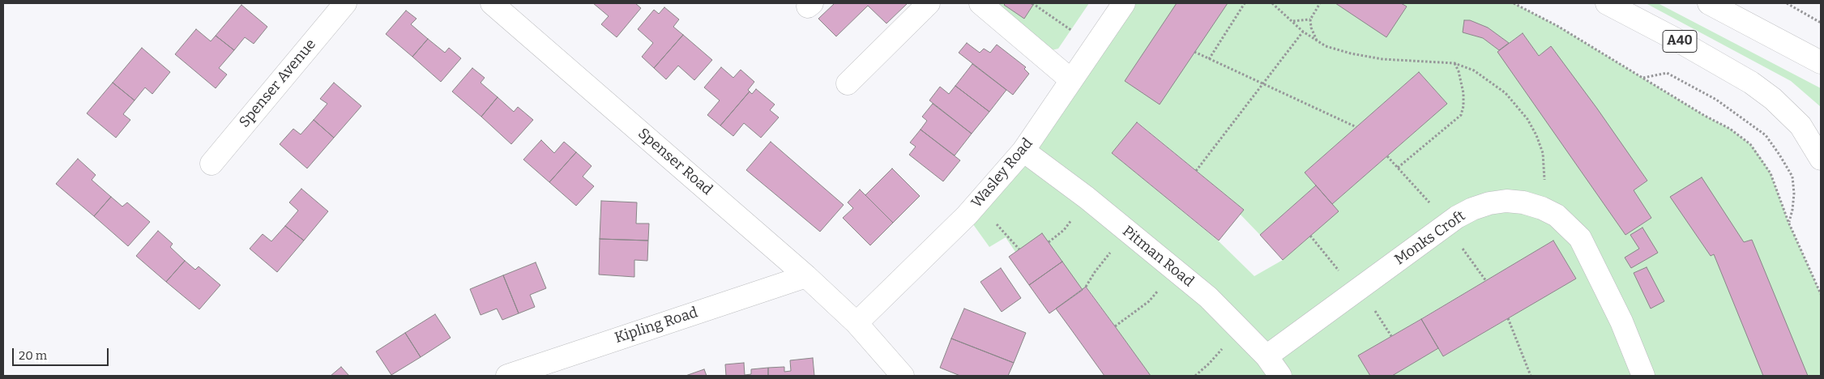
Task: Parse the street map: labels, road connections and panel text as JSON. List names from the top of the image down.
{
  "streets": {
    "main road": [
      "A40",
      "Spenser Avenue",
      "Spenser Road",
      "Wasley Road",
      "Monks Croft",
      "Pitman Road",
      "Kipling Road"
    ]
  },
  "crossings": [
    ["Spenser Road", "Wasley Road"],
    ["Spenser Road", "Kipling Road"],
    ["Wasley Road", "Pitman Road"],
    ["Monks Croft", "Pitman Road"]
  ],
  "scale_bar": "20 m"
}
